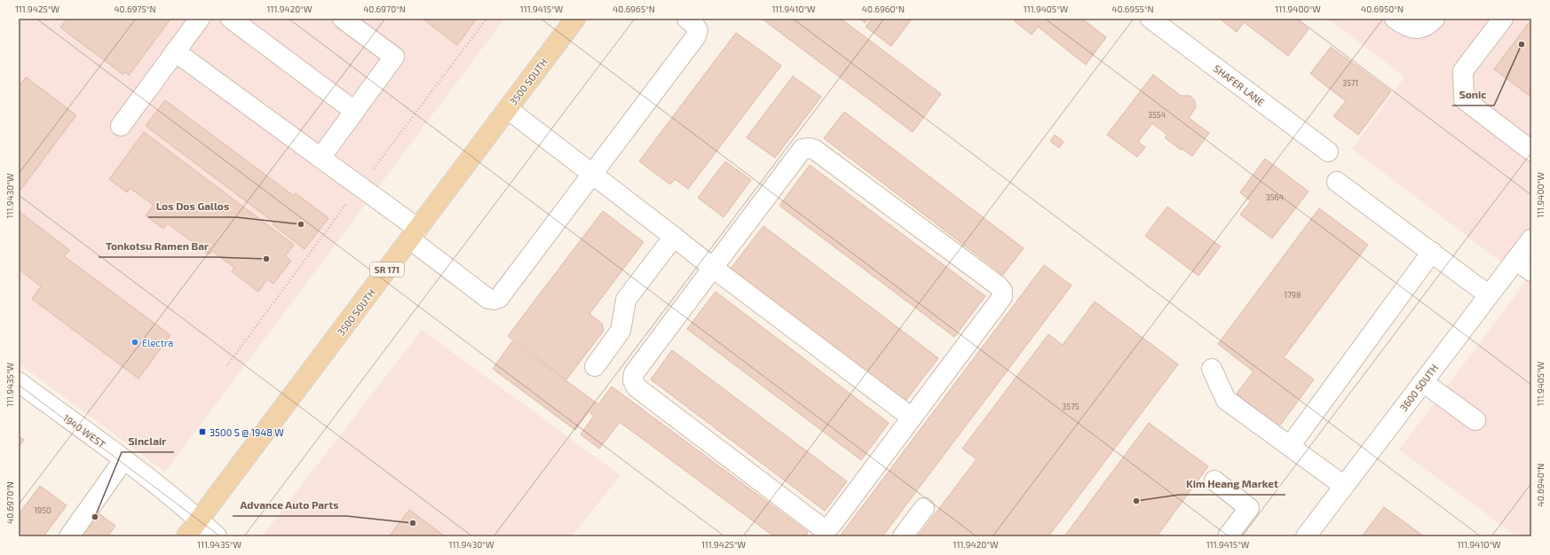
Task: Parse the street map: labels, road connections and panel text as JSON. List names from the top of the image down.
{
  "streets": {
    "main road": ["3500 SOUTH", "SR 171"],
    "street": ["SHAFER LANE", "3600 SOUTH", "1940 WEST"]
  },
  "crossings": [
    ["3500 SOUTH", "1940 WEST"]
  ],
  "places": {
    "other": [
      "Sonic",
      "Los Dos Gallos",
      "Tonkotsu Ramen Bar",
      "Electra",
      "Kim Heang Market",
      "Sinclair",
      "Advance Auto Parts"
    ],
    "transit": ["3500 S @ 1948 W"]
  },
  "house_numbers": [
    "3571",
    "3554",
    "3564",
    "1798",
    "3575",
    "1950"
  ],
  "coordinates": [
    "111.9425°W",
    "40.6975°N",
    "111.9420°W",
    "40.6970°N",
    "111.9415°W",
    "40.6965°N",
    "111.9410°W",
    "40.6960°N",
    "111.9405°W",
    "40.6955°N",
    "111.9400°W",
    "40.6950°N",
    "111.9430°W",
    "111.9435°W",
    "40.6940°N"
  ]
}
